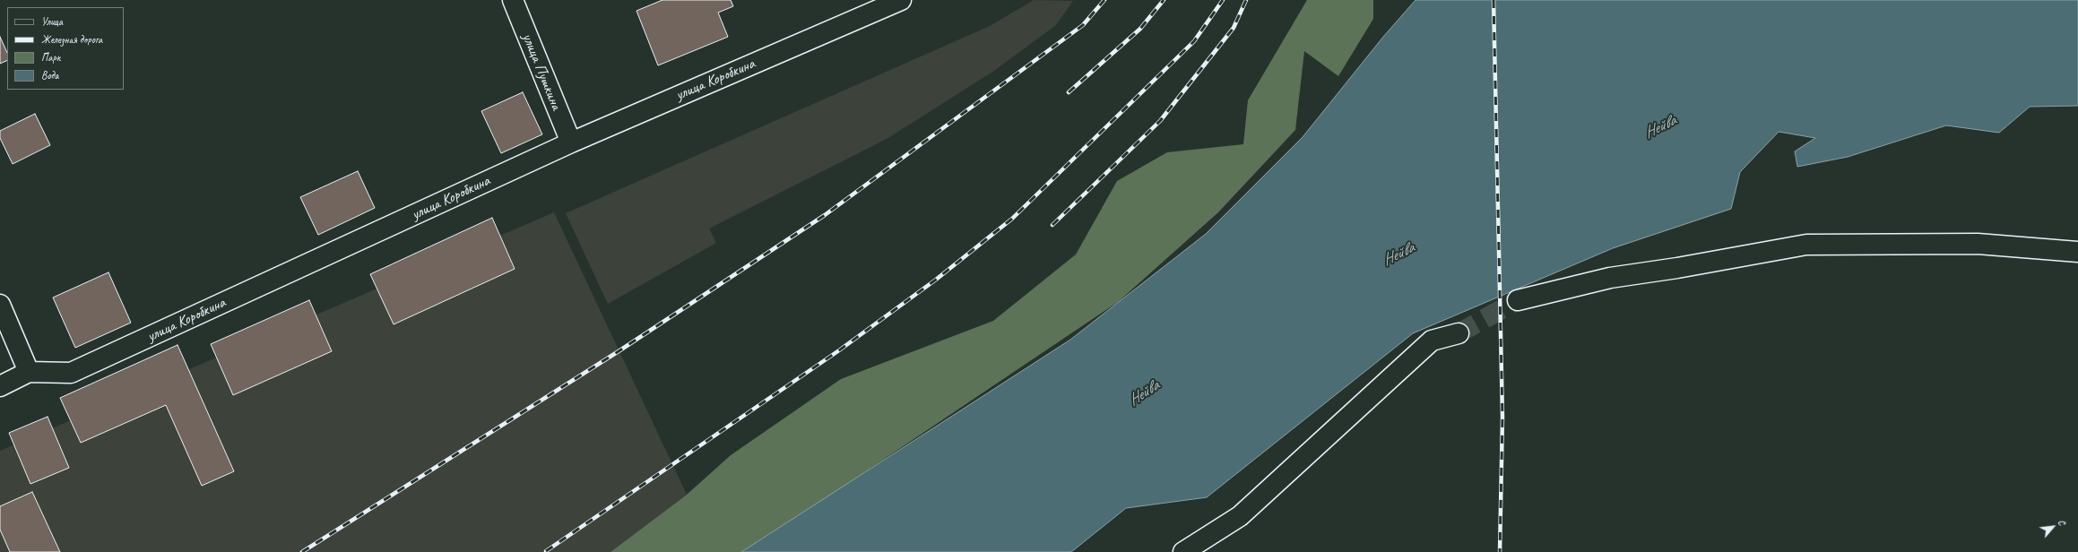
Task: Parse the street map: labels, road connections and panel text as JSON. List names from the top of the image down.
{
  "streets": {
    "street": ["улица Пушкина", "улица Коробкина"]
  },
  "crossings": [
    ["улица Пушкина", "улица Коробкина"]
  ],
  "water": ["Нейва"],
  "legend": [
    "Улица",
    "Железная дорога",
    "Парк",
    "Вода"
  ],
  "north": "top right"
}
